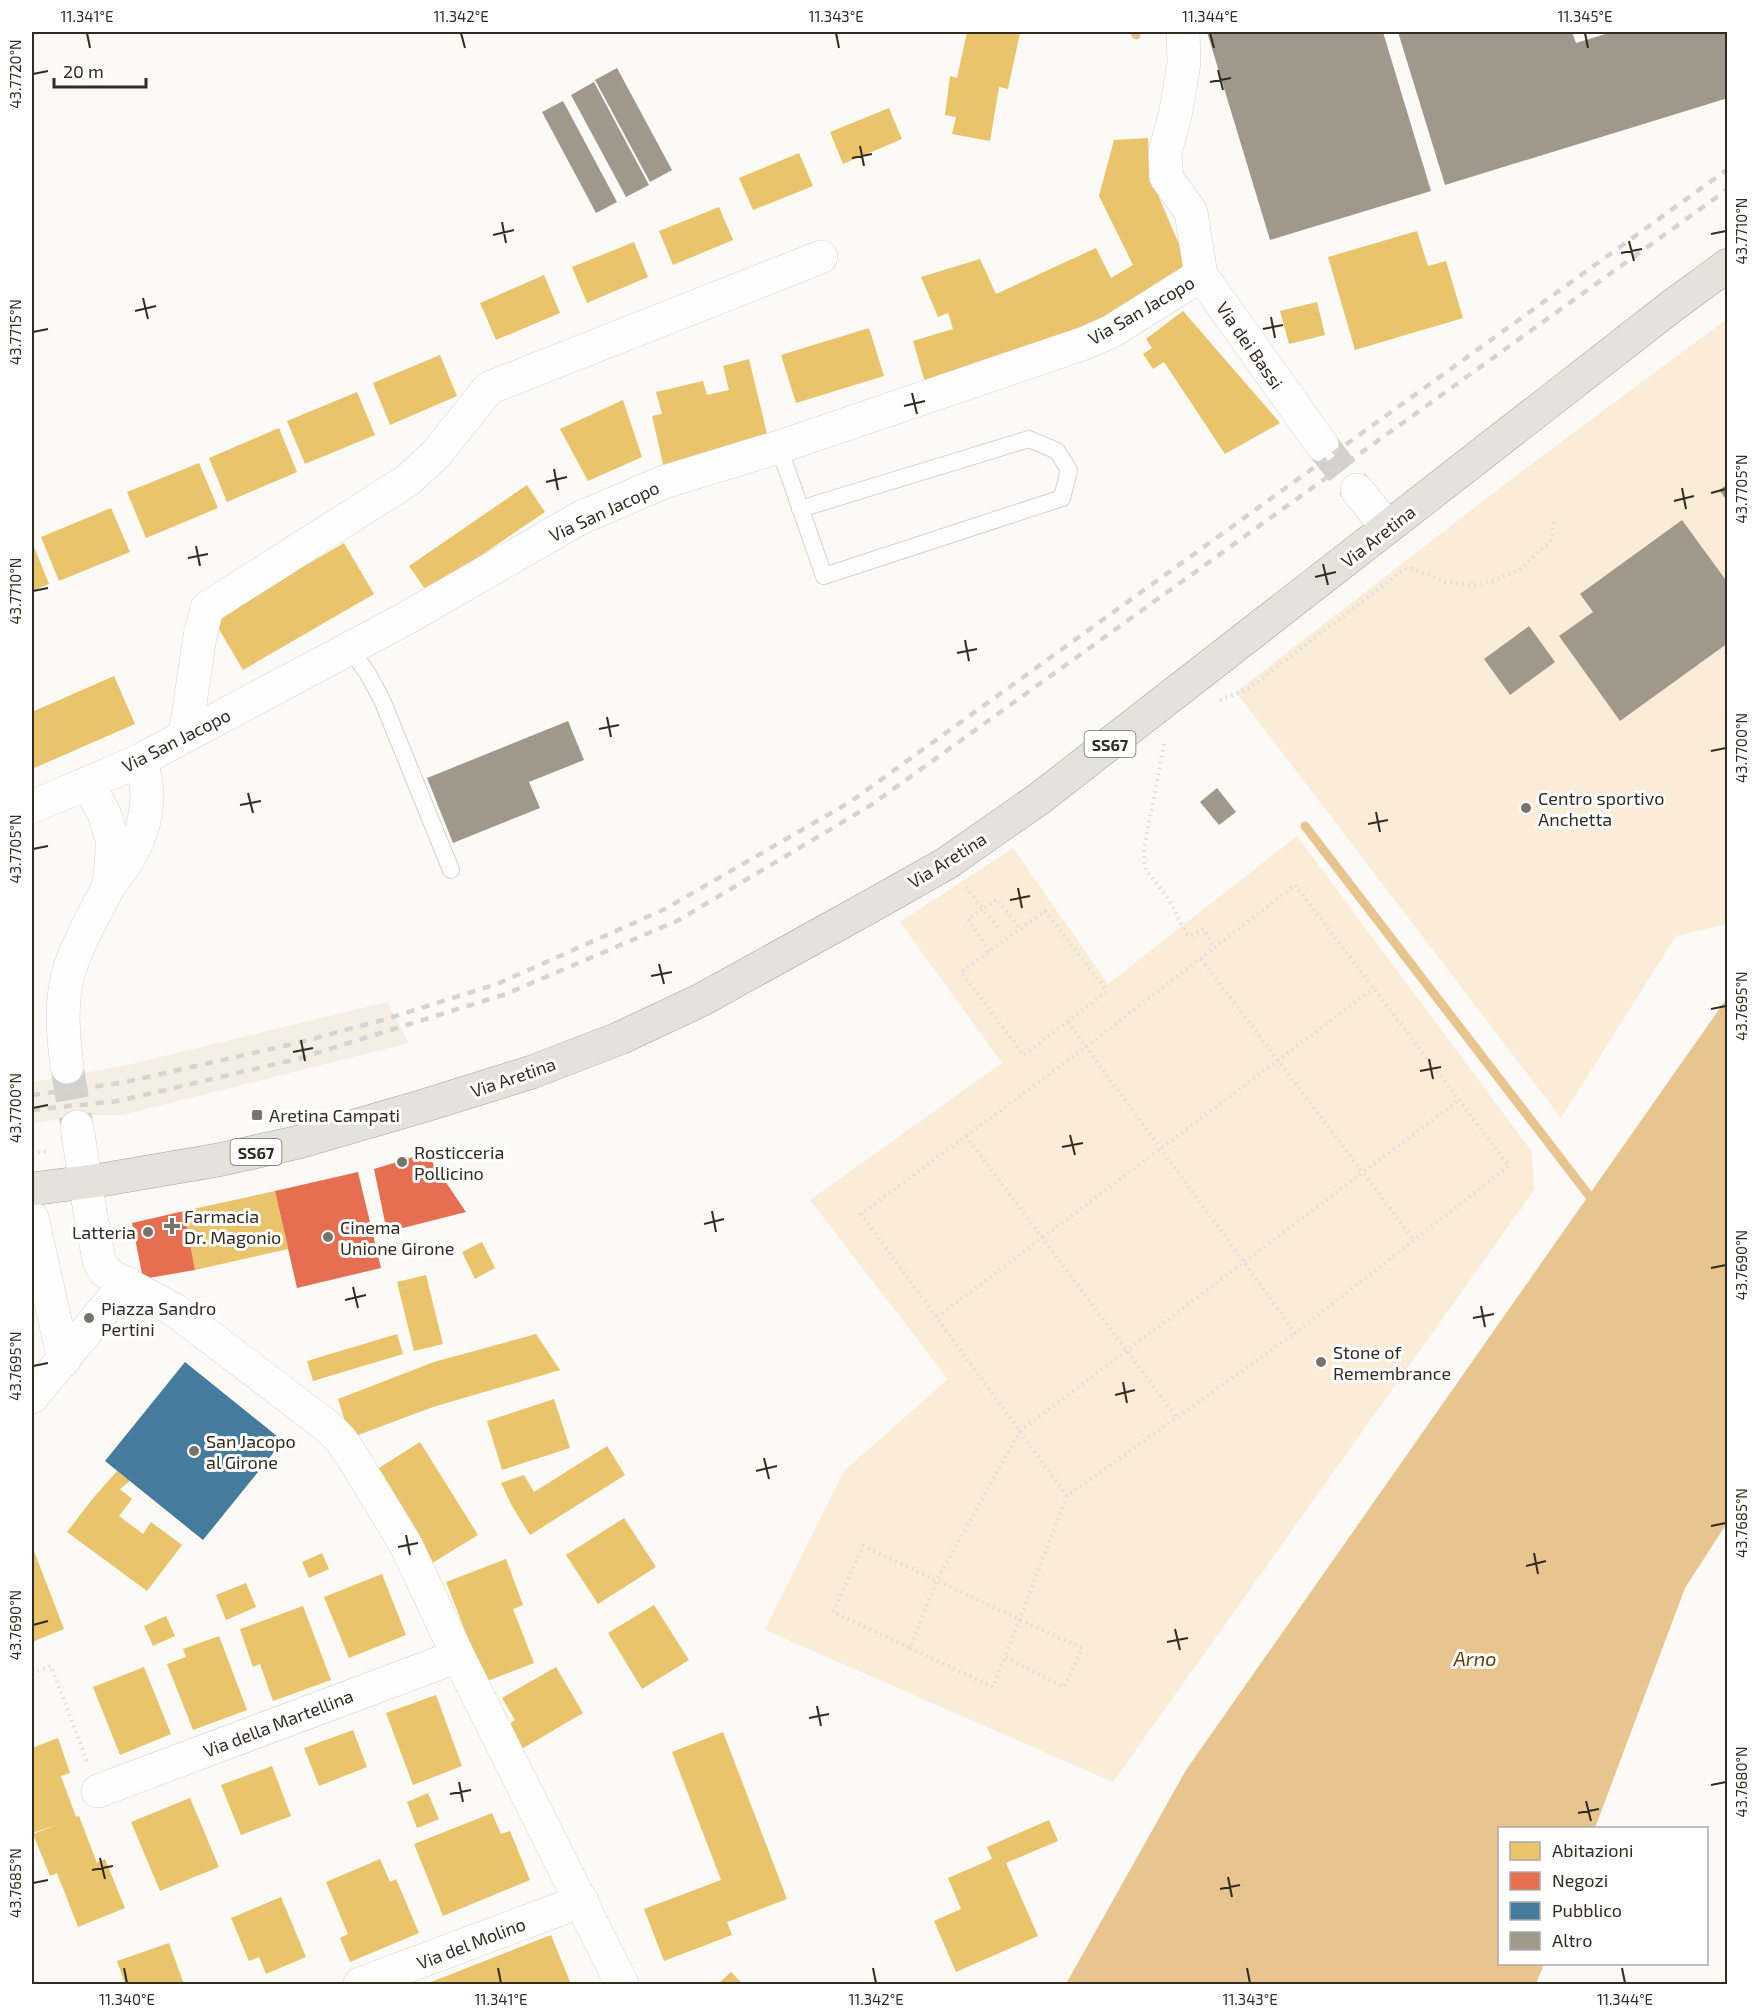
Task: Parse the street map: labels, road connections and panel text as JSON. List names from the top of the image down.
{
  "streets": {
    "main road": ["Via Aretina", "SS67"],
    "street": [
      "Via San Jacopo",
      "Via dei Bassi",
      "Via della Martellina",
      "Via del Molino"
    ]
  },
  "crossings": [
    ["Via San Jacopo", "Via dei Bassi"]
  ],
  "water": ["Arno"],
  "places": {
    "other": [
      "Centro sportivo Anchetta",
      "Rosticceria Pollicino",
      "Latteria",
      "Cinema Unione Girone",
      "Piazza Sandro Pertini",
      "Stone of Remembrance",
      "San Jacopo al Girone"
    ],
    "transit": ["Aretina Campati"],
    "health": ["Farmacia Dr. Magonio"]
  },
  "legend": [
    "Abitazioni",
    "Negozi",
    "Pubblico",
    "Altro"
  ],
  "scale_bar": "20 m",
  "coordinates": [
    "11.341°E",
    "11.342°E",
    "11.343°E",
    "11.344°E",
    "11.345°E",
    "43.7720°N",
    "43.7710°N",
    "43.7715°N",
    "43.7705°N",
    "43.7700°N",
    "43.7695°N",
    "43.7690°N",
    "43.7685°N",
    "43.7680°N",
    "11.340°E"
  ]
}
